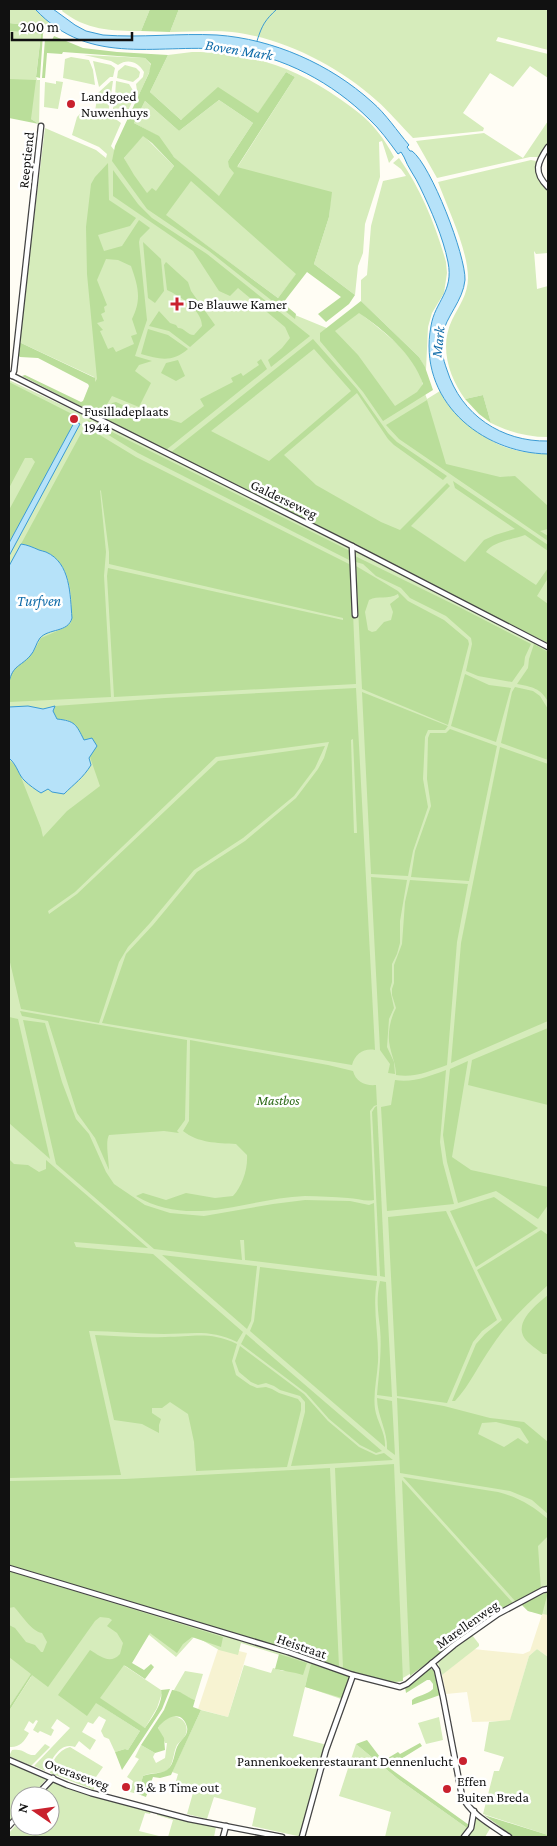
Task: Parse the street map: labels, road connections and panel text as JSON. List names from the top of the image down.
{
  "streets": {
    "street": [
      "Reeptiend",
      "Galderseweg",
      "Marellenweg",
      "Heistraat",
      "Overaseweg"
    ]
  },
  "crossings": [
    ["Reeptiend", "Galderseweg"],
    ["Marellenweg", "Heistraat"]
  ],
  "water": ["Boven Mark", "Mark", "Turfven"],
  "parks": ["Mastbos"],
  "places": {
    "other": [
      "Landgoed Nuwenhuys",
      "Fusilladeplaats 1944",
      "Pannenkoekenrestaurant Dennenlucht",
      "B & B Time out",
      "Effen Buiten Breda"
    ],
    "health": ["De Blauwe Kamer"]
  },
  "scale_bar": "200 m",
  "north": "left"
}
